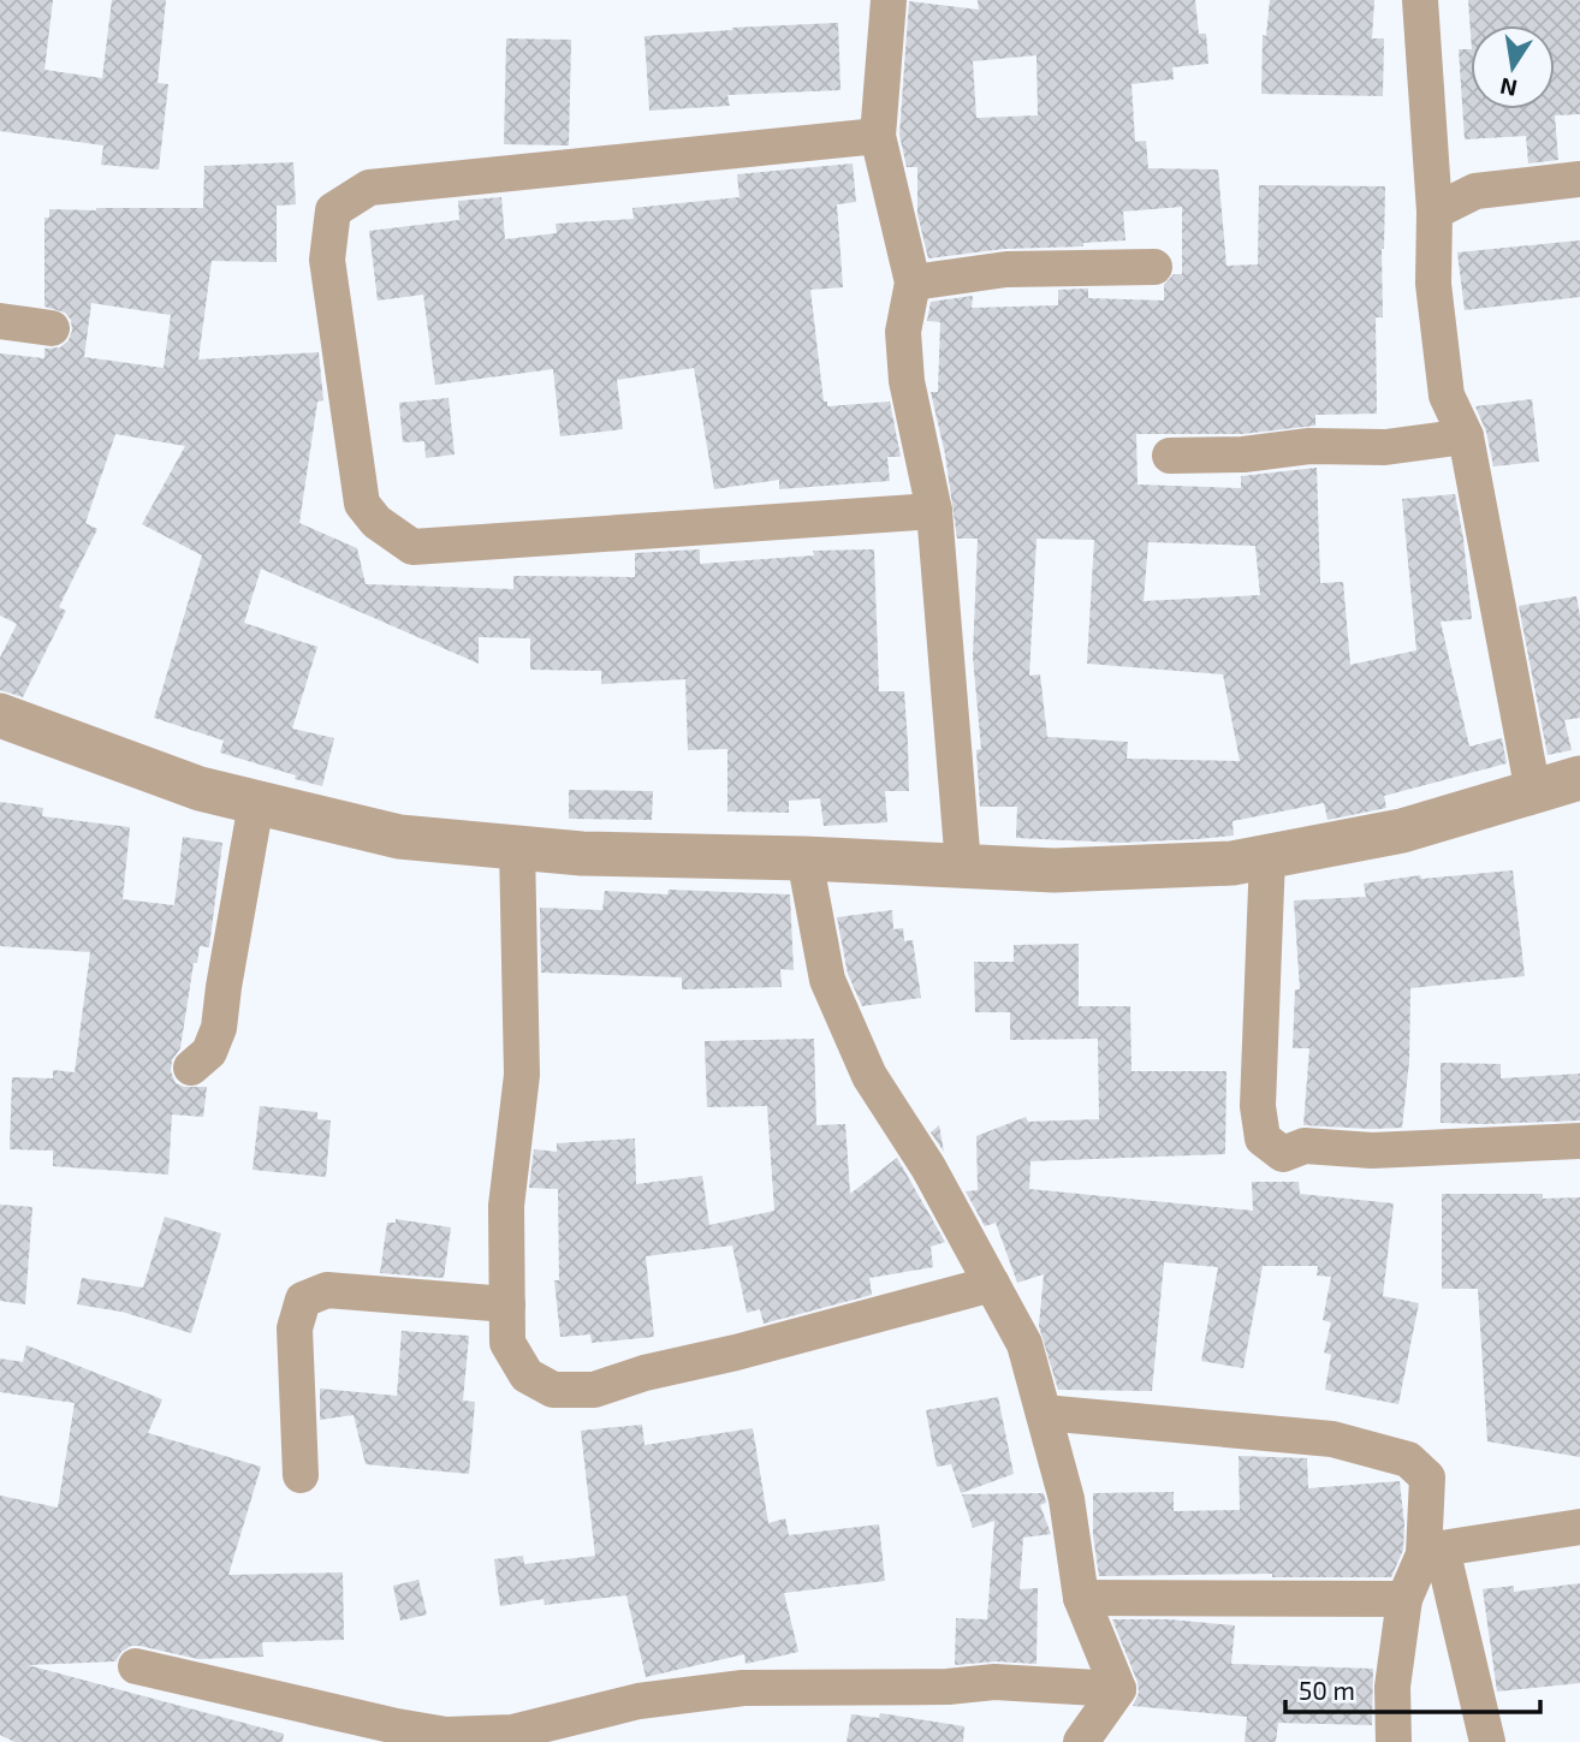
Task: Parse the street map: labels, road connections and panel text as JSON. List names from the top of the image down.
{
  "scale_bar": "50 m",
  "north": "bottom"
}
